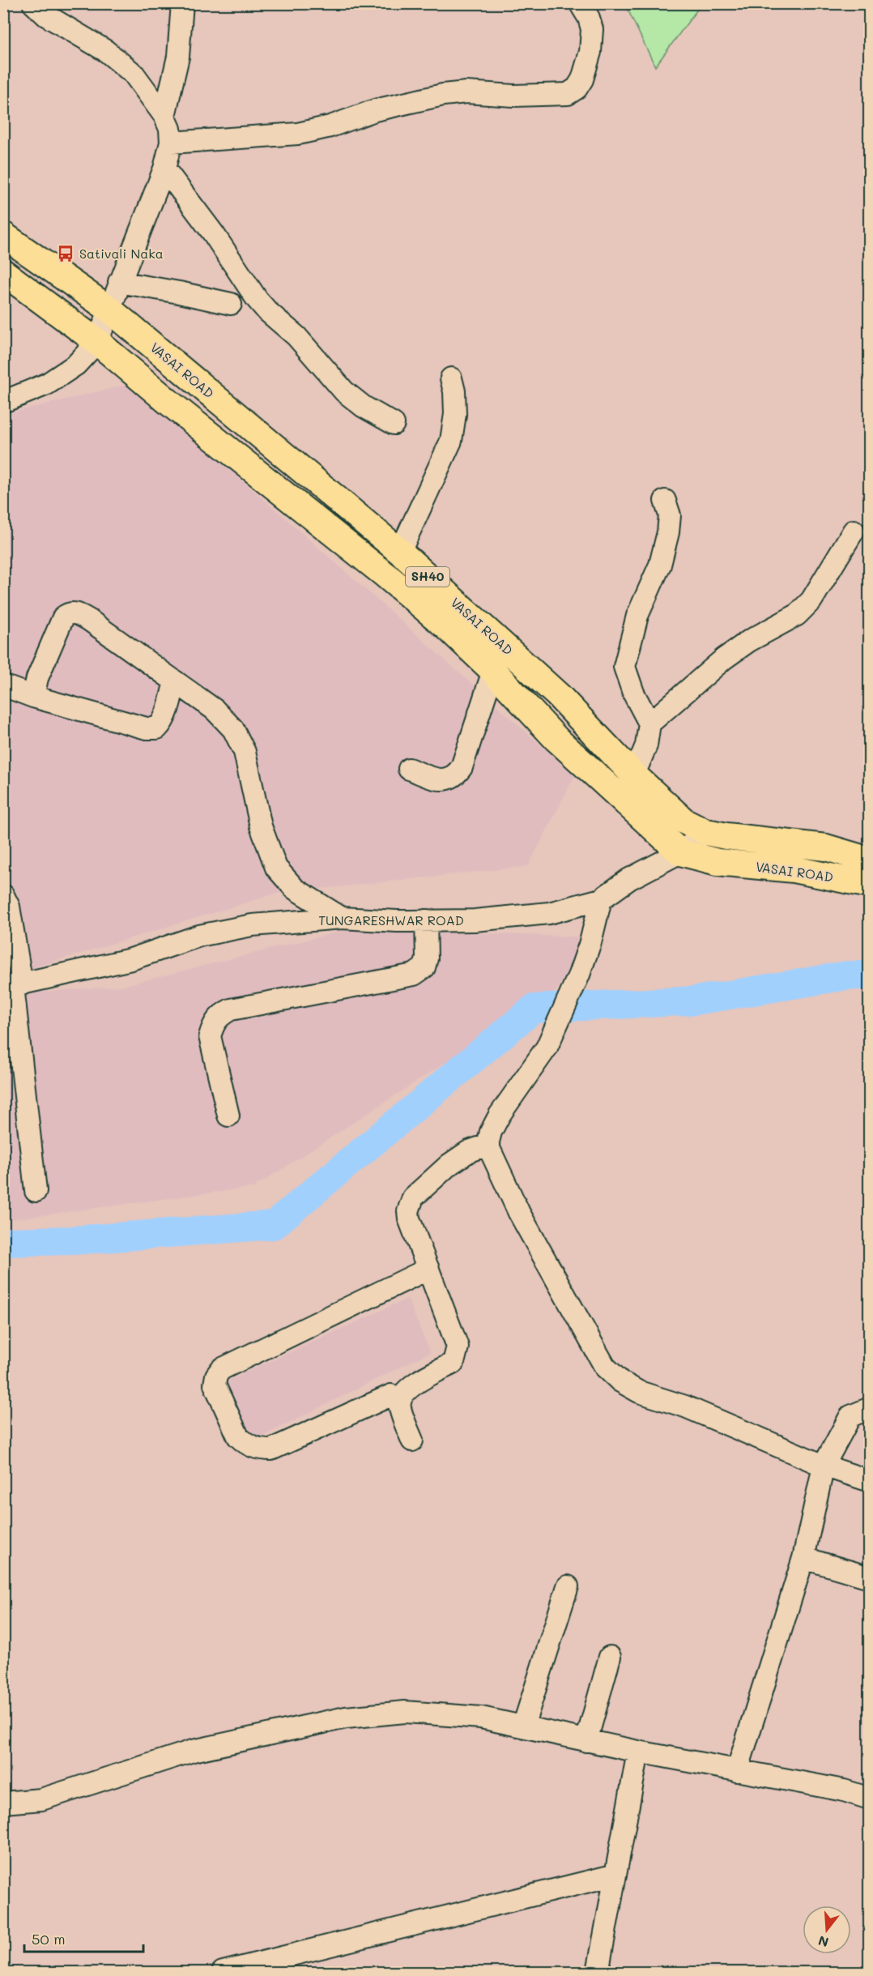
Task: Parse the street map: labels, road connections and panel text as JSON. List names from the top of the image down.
{
  "streets": {
    "main road": ["VASAI ROAD", "SH40"],
    "street": ["TUNGARESHWAR ROAD"]
  },
  "crossings": [
    ["VASAI ROAD", "TUNGARESHWAR ROAD"]
  ],
  "places": {
    "bus stop": ["Sativali Naka"]
  },
  "scale_bar": "50 m",
  "north": "bottom"
}
